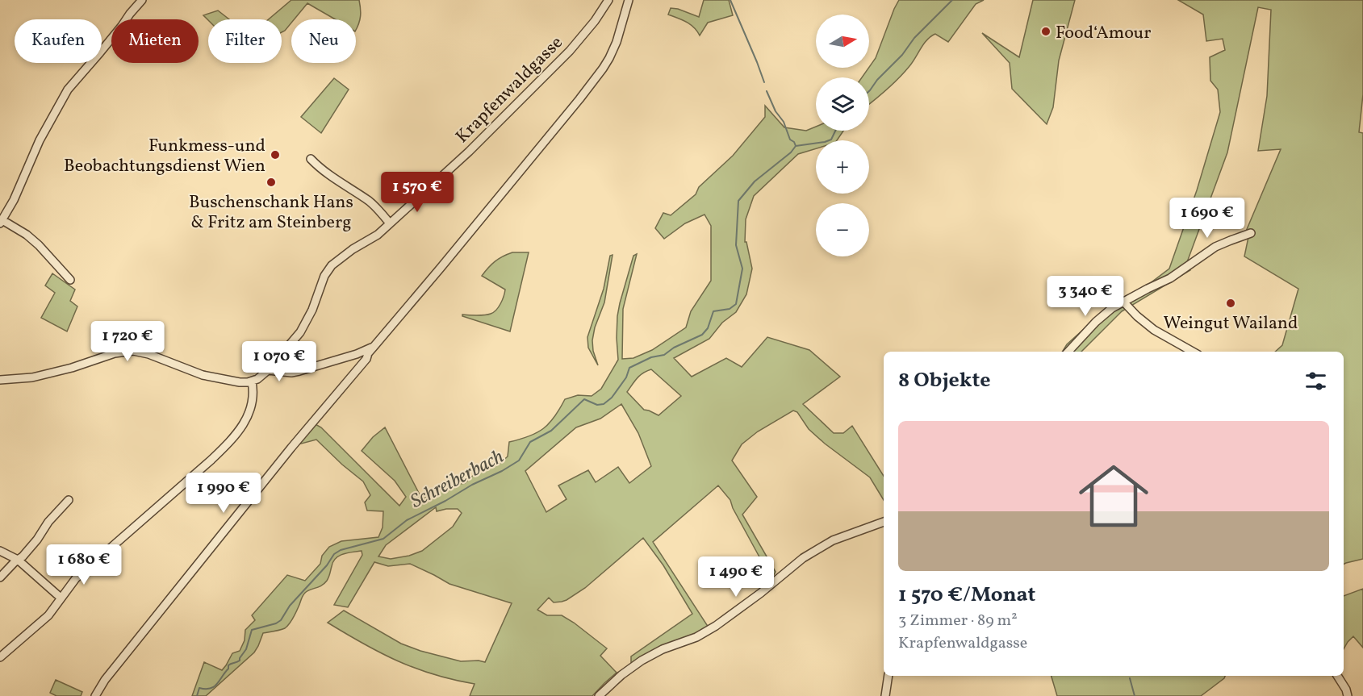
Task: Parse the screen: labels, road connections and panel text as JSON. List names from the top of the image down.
{
  "streets": {
    "street": ["Krapfenwaldgasse"]
  },
  "water": ["Schreiberbach"],
  "places": [
    "Food‘Amour",
    "Funkmess-und Beobachtungsdienst Wien",
    "Buschenschank Hans & Fritz am Steinberg",
    "Weingut Wailand"
  ],
  "north": "right",
  "page": {
    "map_buttons": ["+", "−"],
    "chip": [
      "Kaufen",
      "Mieten",
      "Filter",
      "Neu"
    ],
    "price": [
      "1 570 €",
      "1 690 €",
      "3 340 €",
      "1 720 €",
      "1 070 €",
      "1 990 €",
      "1 680 €",
      "1 490 €"
    ],
    "heading": "8 Objekte",
    "list": [
      {
        "name": "1 570 €/Monat",
        "note": "3 Zimmer · 89 m² · Krapfenwaldgasse"
      }
    ]
  }
}
